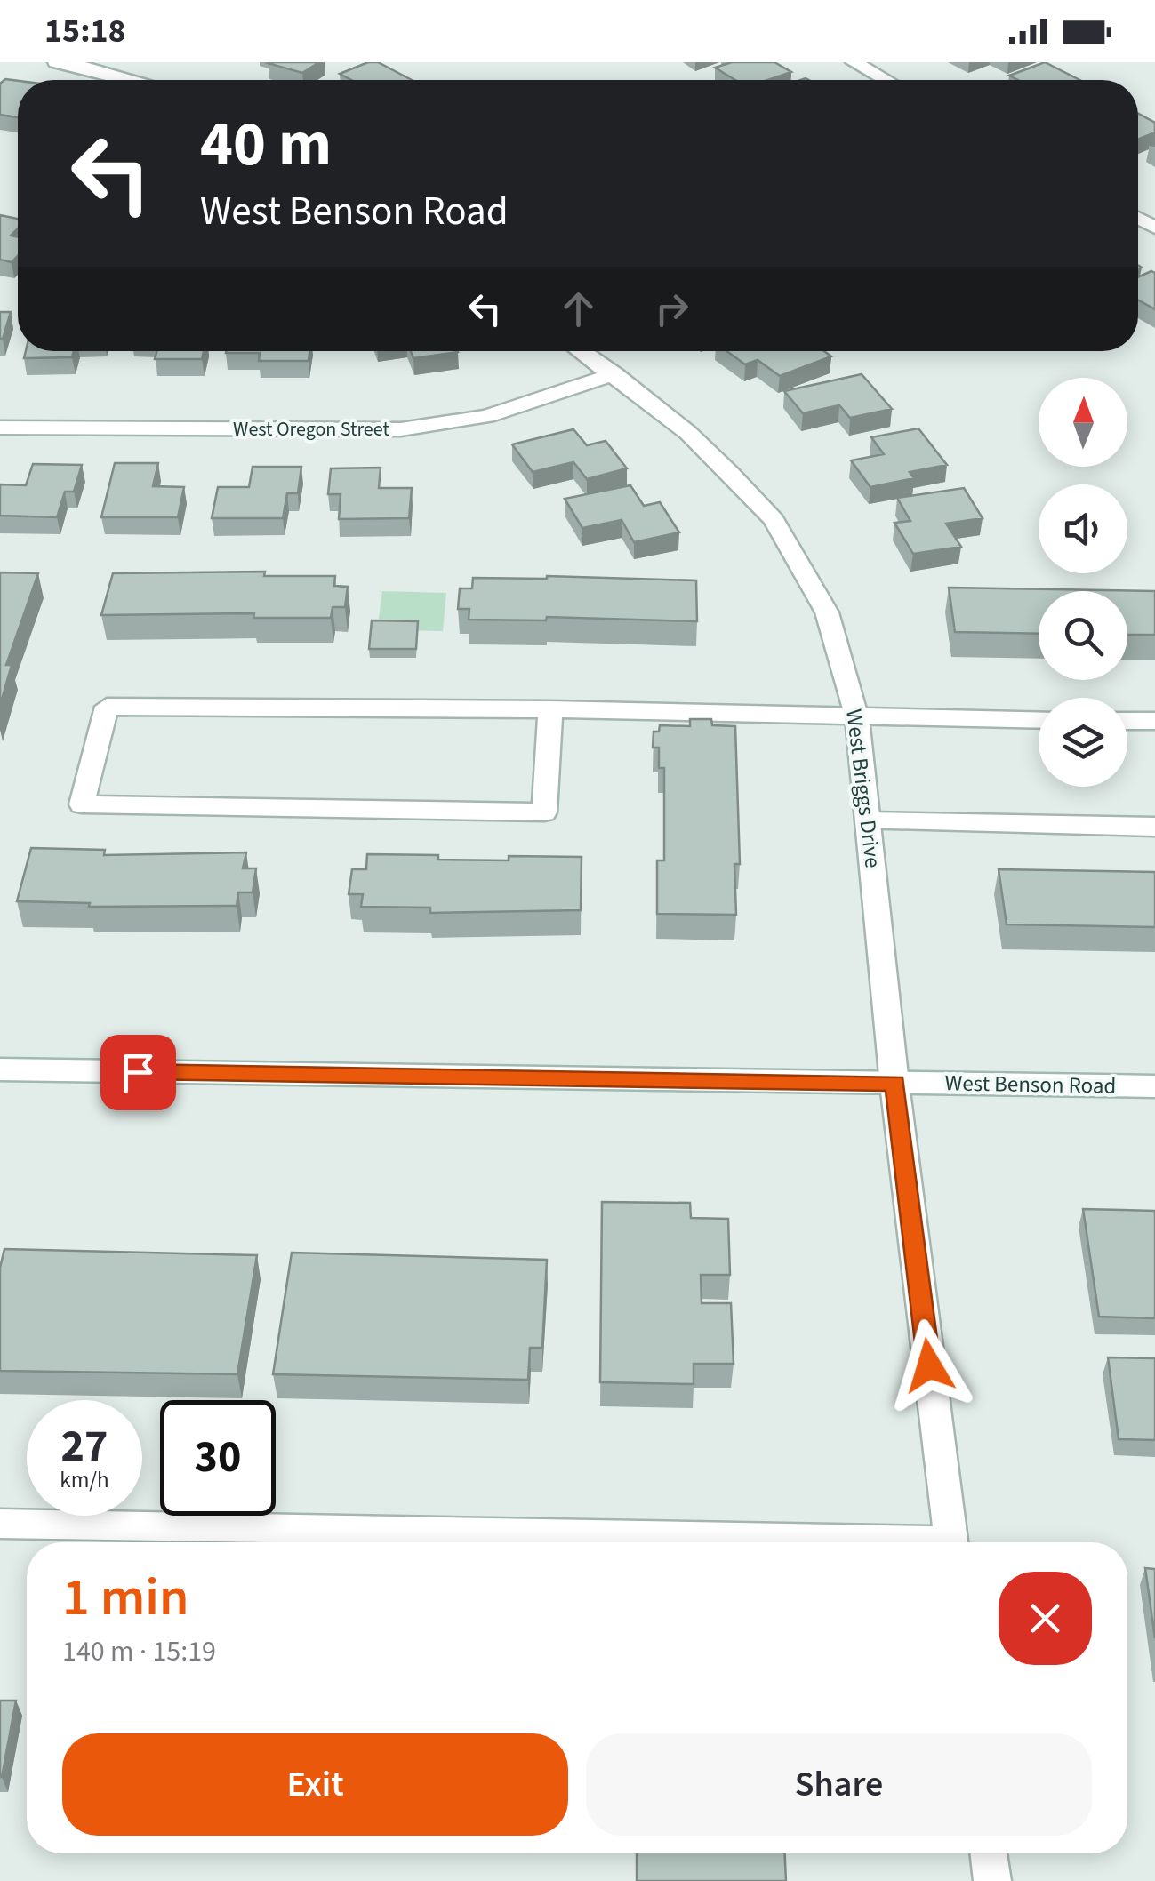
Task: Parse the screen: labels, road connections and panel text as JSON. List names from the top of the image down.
{
  "streets": {
    "street": ["West Oregon Street", "West Briggs Drive", "West Benson Road"]
  },
  "crossings": [
    ["West Oregon Street", "West Briggs Drive"],
    ["West Briggs Drive", "West Benson Road"]
  ],
  "north": "top",
  "page": {
    "status": "15:18",
    "turn": ["40 m", "West Benson Road"],
    "speed": "27 km/h",
    "limit": "30",
    "heading": ["1 min", "140 m · 15:19"],
    "buttons": ["Exit", "Share"]
  }
}
